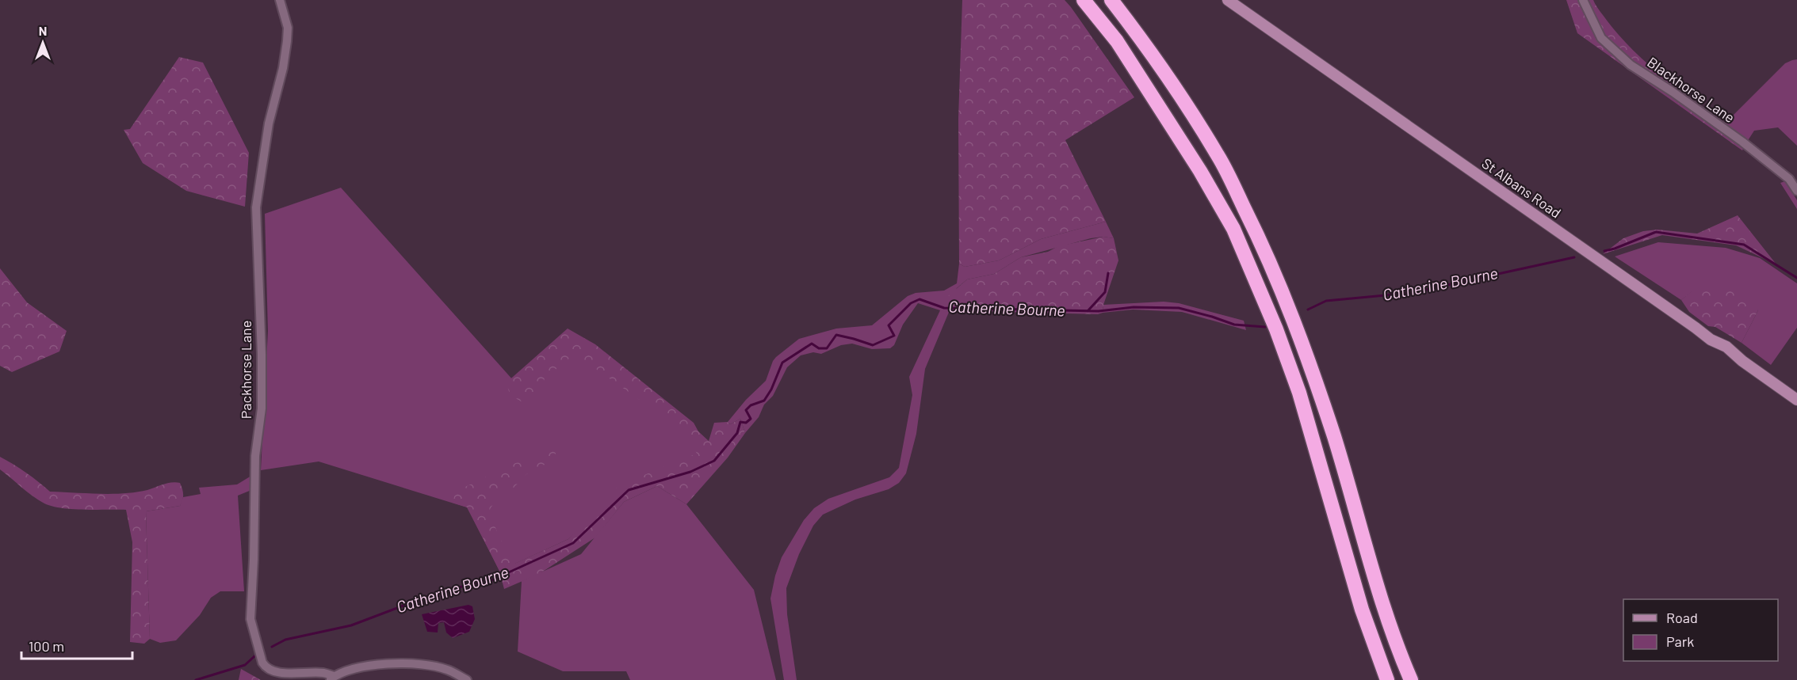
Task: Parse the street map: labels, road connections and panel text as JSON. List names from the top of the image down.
{
  "streets": {
    "main road": ["St Albans Road"],
    "street": ["Blackhorse Lane", "Packhorse Lane"]
  },
  "water": ["Catherine Bourne"],
  "legend": ["Road", "Park"],
  "scale_bar": "100 m",
  "north": "top"
}
